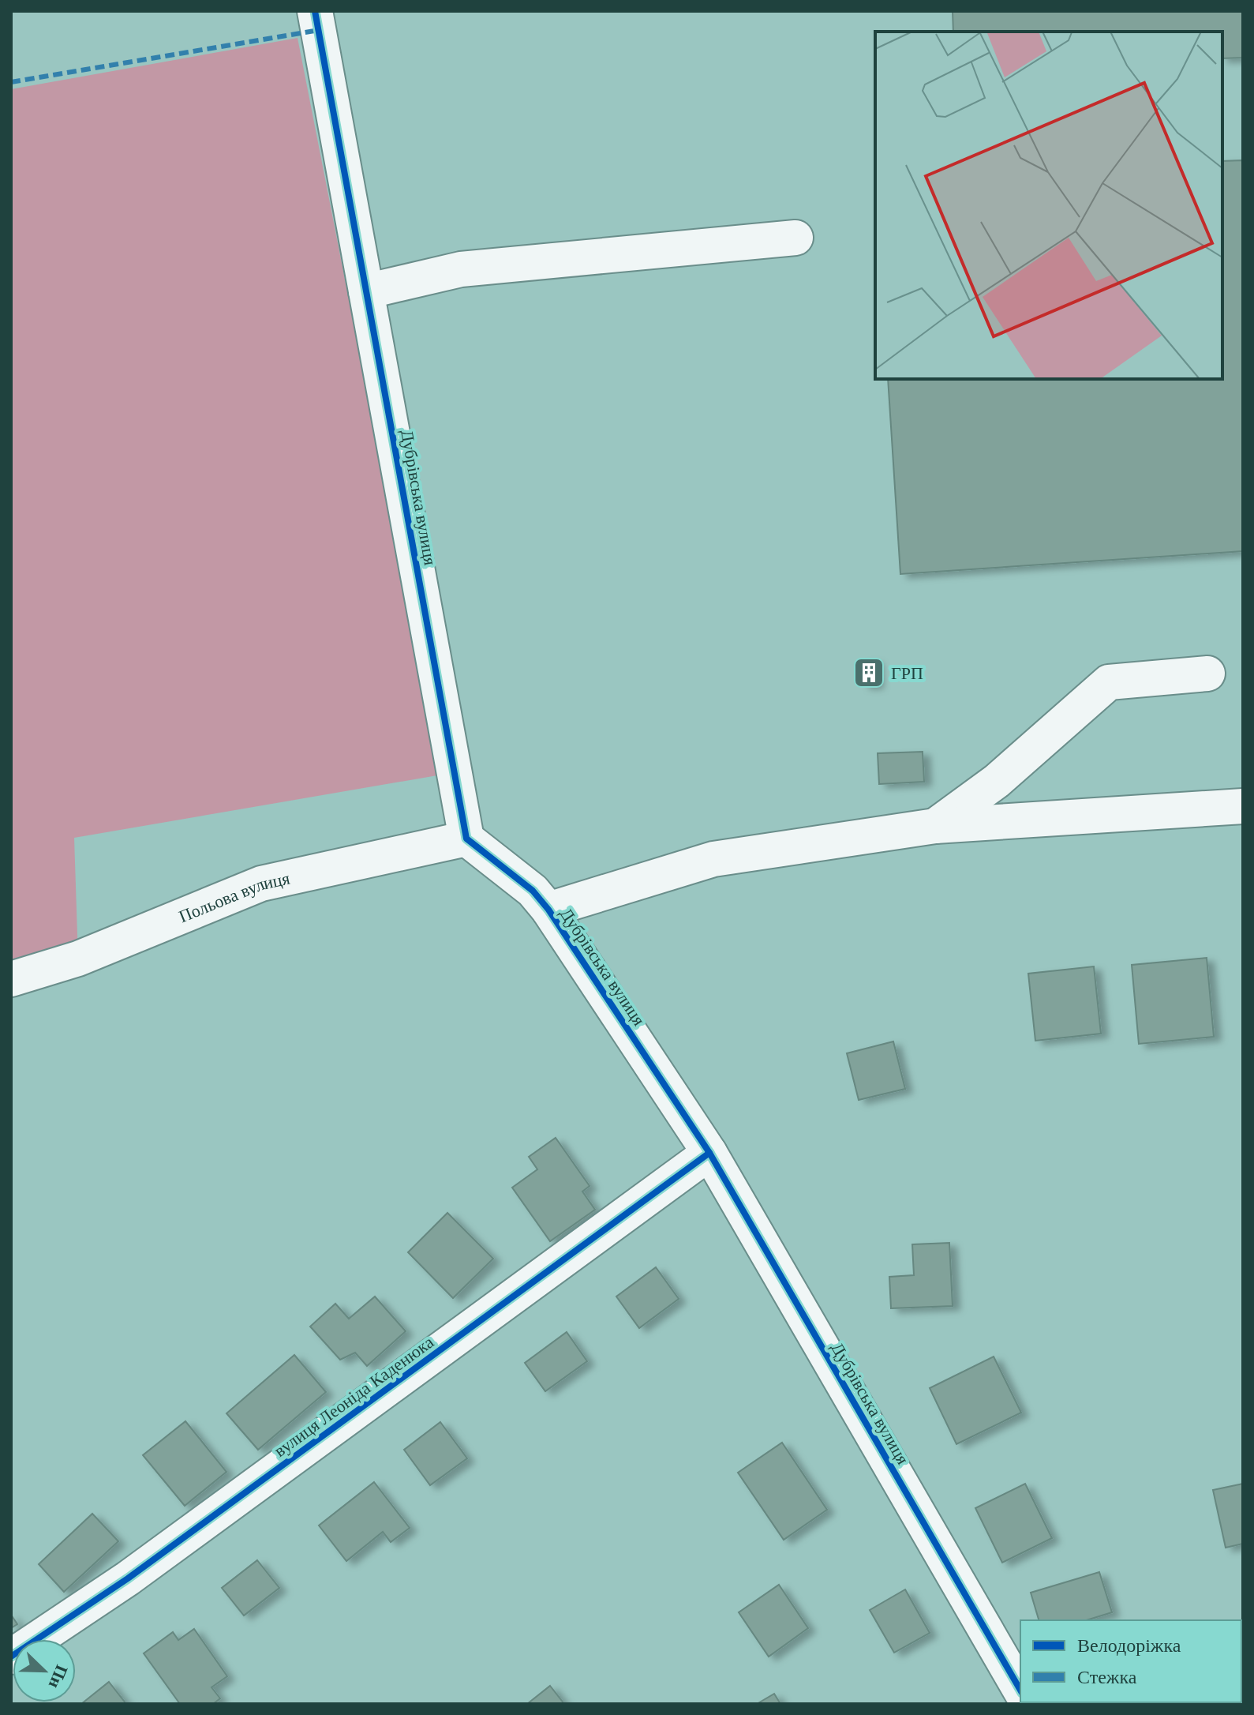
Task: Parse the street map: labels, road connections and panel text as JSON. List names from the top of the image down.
{
  "streets": {
    "street": ["Дубрівська вулиця", "Польова вулиця", "вулиця Леоніда Каденюка"]
  },
  "crossings": [
    ["Дубрівська вулиця", "Польова вулиця"],
    ["Дубрівська вулиця", "вулиця Леоніда Каденюка"]
  ],
  "places": {
    "building": ["ГРП"]
  },
  "legend": ["Велодоріжка", "Стежка"],
  "north": "bottom right"
}
